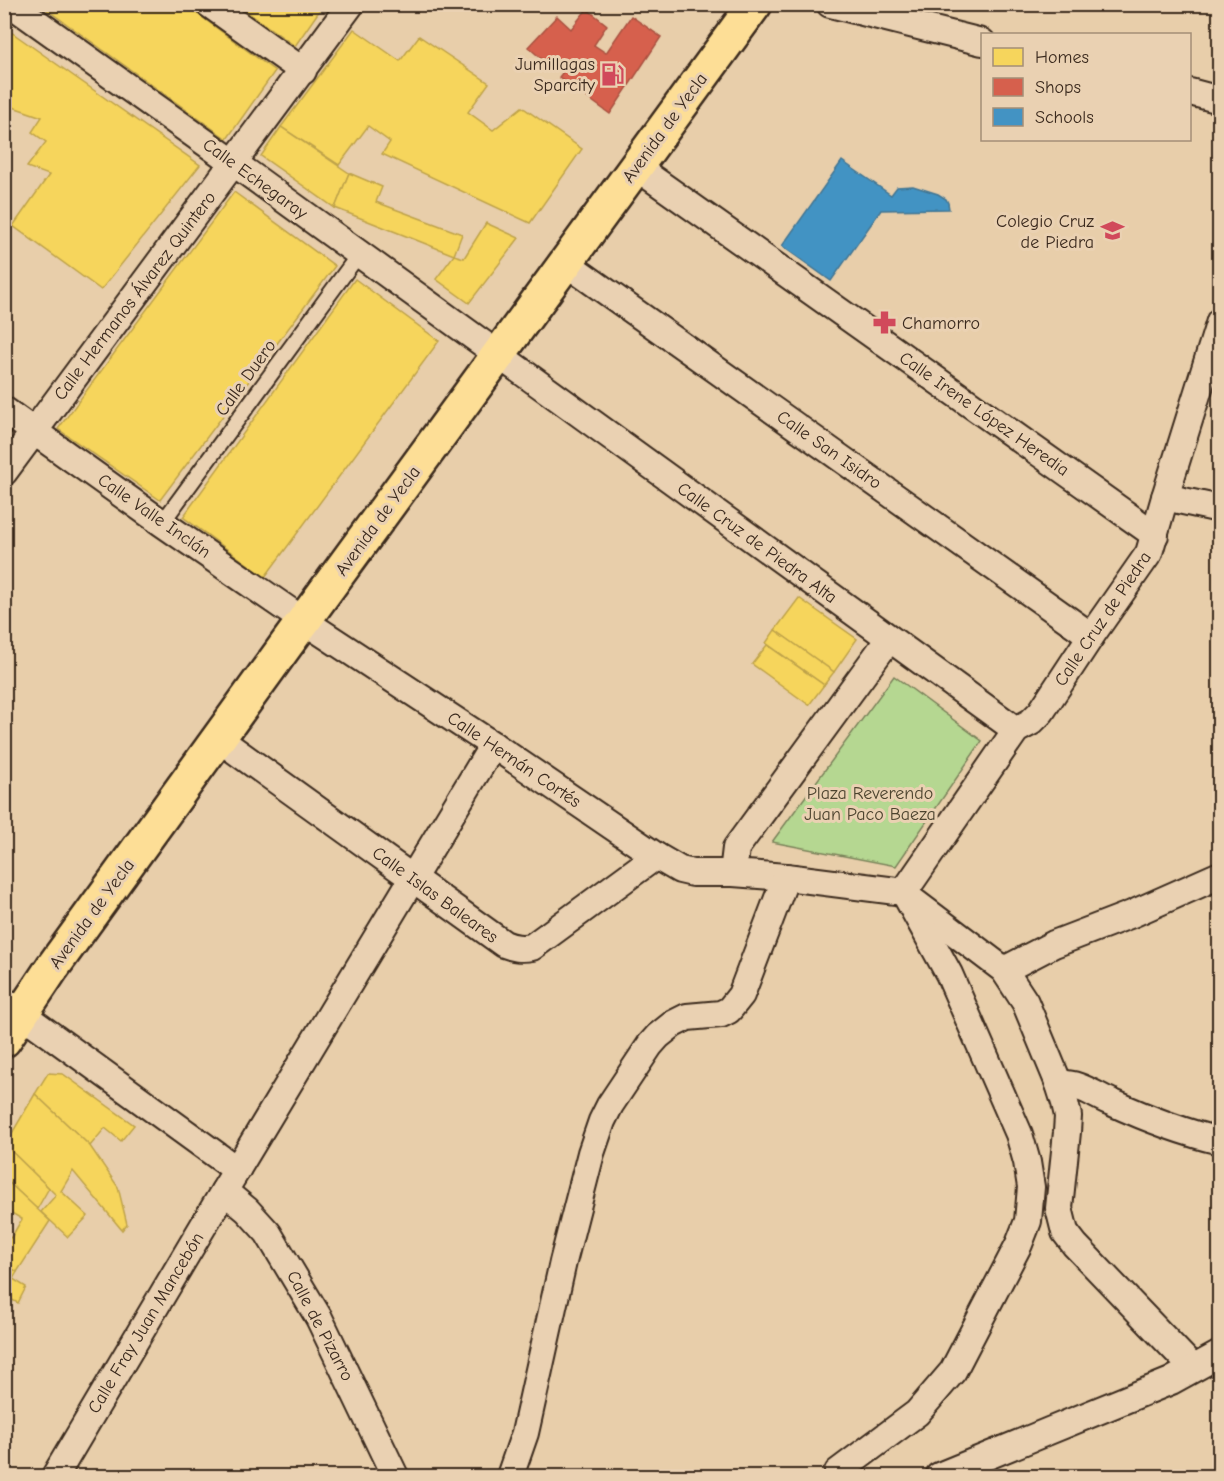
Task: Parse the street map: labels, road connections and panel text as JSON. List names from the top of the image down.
{
  "streets": {
    "main road": ["Avenida de Yecla"],
    "street": [
      "Calle Echegaray",
      "Calle Hermanos Álvarez Quintero",
      "Calle Irene López Heredia",
      "Calle San Isidro",
      "Calle Valle Inclán",
      "Calle Cruz de Piedra Alta",
      "Calle Cruz de Piedra",
      "Calle Hernán Cortés",
      "Calle Islas Baleares",
      "Calle Fray Juan Mancebón",
      "Calle de Pizarro"
    ],
    "lane": ["Calle Duero"]
  },
  "crossings": [
    ["Avenida de Yecla", "Calle Echegaray"],
    ["Avenida de Yecla", "Calle Irene López Heredia"],
    ["Avenida de Yecla", "Calle San Isidro"],
    ["Avenida de Yecla", "Calle Valle Inclán"],
    ["Avenida de Yecla", "Calle Cruz de Piedra Alta"],
    ["Avenida de Yecla", "Calle Hernán Cortés"],
    ["Avenida de Yecla", "Calle Islas Baleares"],
    ["Avenida de Yecla", "Calle de Pizarro"],
    ["Calle Echegaray", "Calle Hermanos Álvarez Quintero"],
    ["Calle Echegaray", "Calle Duero"],
    ["Calle Echegaray", "Calle Cruz de Piedra Alta"],
    ["Calle Hermanos Álvarez Quintero", "Calle Valle Inclán"],
    ["Calle Duero", "Calle Valle Inclán"],
    ["Calle Irene López Heredia", "Calle Cruz de Piedra"],
    ["Calle San Isidro", "Calle Cruz de Piedra"],
    ["Calle Valle Inclán", "Calle Hernán Cortés"],
    ["Calle Cruz de Piedra Alta", "Calle Cruz de Piedra"],
    ["Calle Hernán Cortés", "Calle Islas Baleares"],
    ["Calle Hernán Cortés", "Calle Fray Juan Mancebón"],
    ["Calle Islas Baleares", "Calle Fray Juan Mancebón"],
    ["Calle Fray Juan Mancebón", "Calle de Pizarro"]
  ],
  "parks": ["Plaza Reverendo Juan Paco Baeza"],
  "places": {
    "fuel station": ["Jumillagas Sparcity"],
    "school or university": ["Colegio Cruz de Piedra"],
    "pharmacy": ["Chamorro"]
  },
  "legend": ["Homes", "Shops", "Schools"]
}
